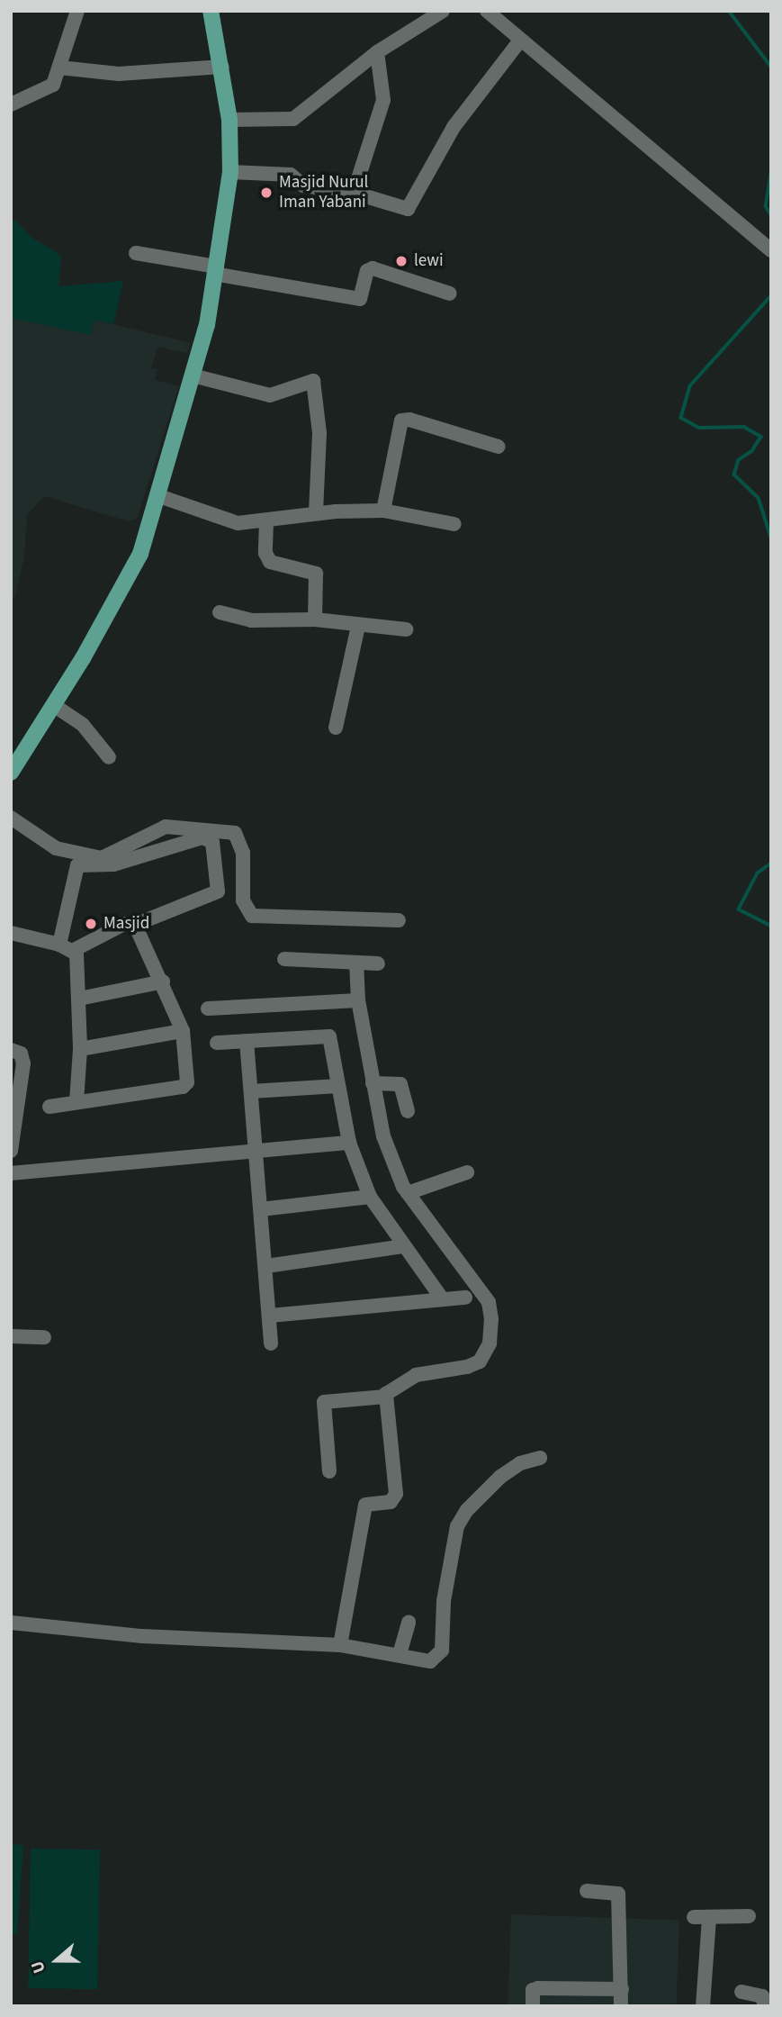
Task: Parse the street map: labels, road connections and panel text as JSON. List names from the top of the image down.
{
  "places": ["Masjid Nurul Iman Yabani", "lewi", "Masjid"],
  "north": "left"
}
